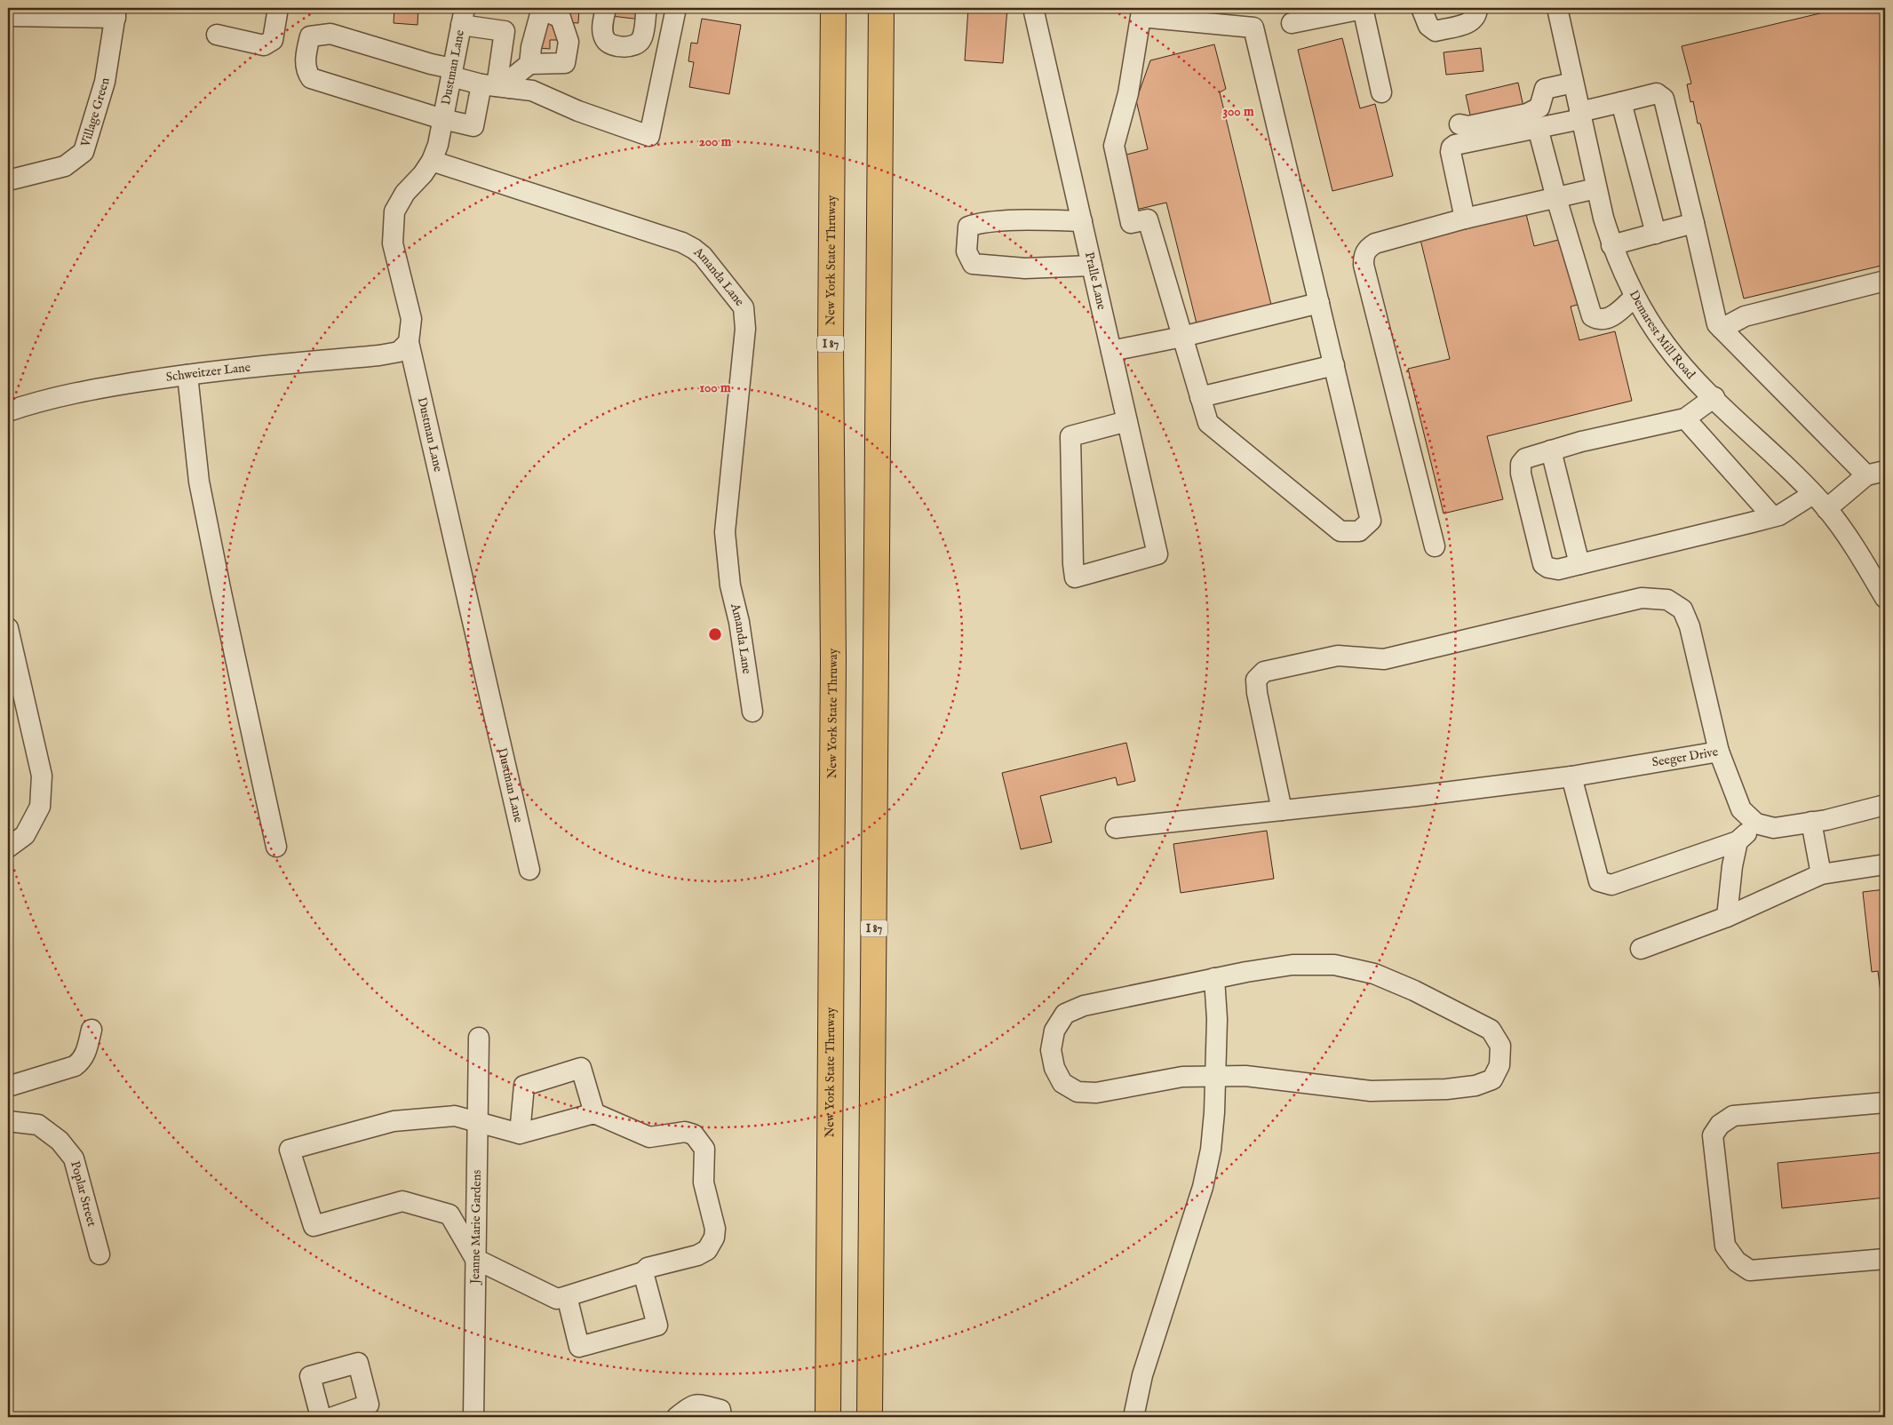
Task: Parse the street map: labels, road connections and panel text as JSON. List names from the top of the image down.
{
  "streets": {
    "highway": ["New York State Thruway", "I 87"],
    "street": [
      "Dustman Lane",
      "Village Green",
      "Amanda Lane",
      "Pralle Lane",
      "Demarest Mill Road",
      "Schweitzer Lane",
      "Seeger Drive",
      "Poplar Street",
      "Jeanne Marie Gardens"
    ]
  },
  "crossings": [
    ["Dustman Lane", "Amanda Lane"],
    ["Dustman Lane", "Schweitzer Lane"]
  ],
  "rings": ["300 m", "200 m", "100 m"]
}
